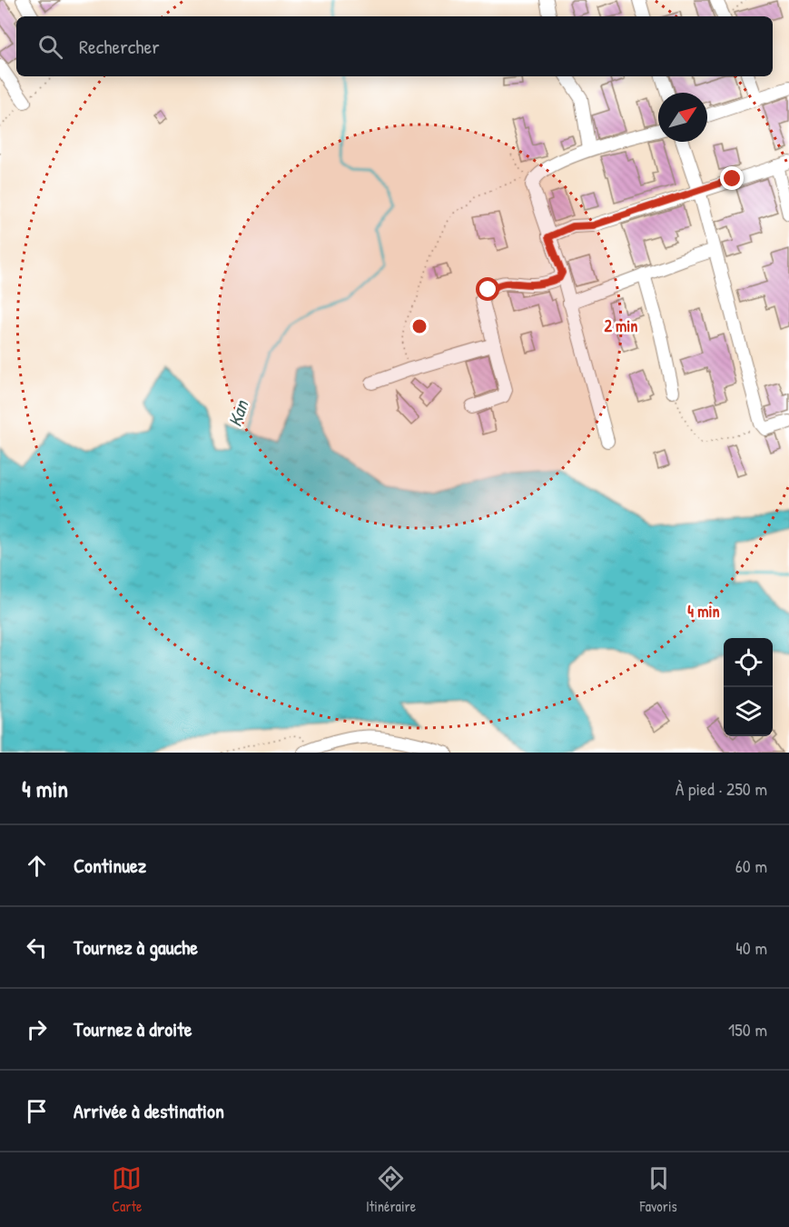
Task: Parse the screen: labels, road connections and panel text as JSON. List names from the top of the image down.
{
  "water": ["Kan"],
  "north": "top right",
  "page": {
    "search": "Rechercher",
    "heading": ["4 min", "À pied · 250 m"],
    "list": [
      ["Continuez", "60 m"],
      ["Tournez à gauche", "40 m"],
      ["Tournez à droite", "150 m"],
      "Arrivée à destination"
    ],
    "nav": ["Carte", "Itinéraire", "Favoris"]
  },
  "rings": ["2 min", "4 min"]
}
